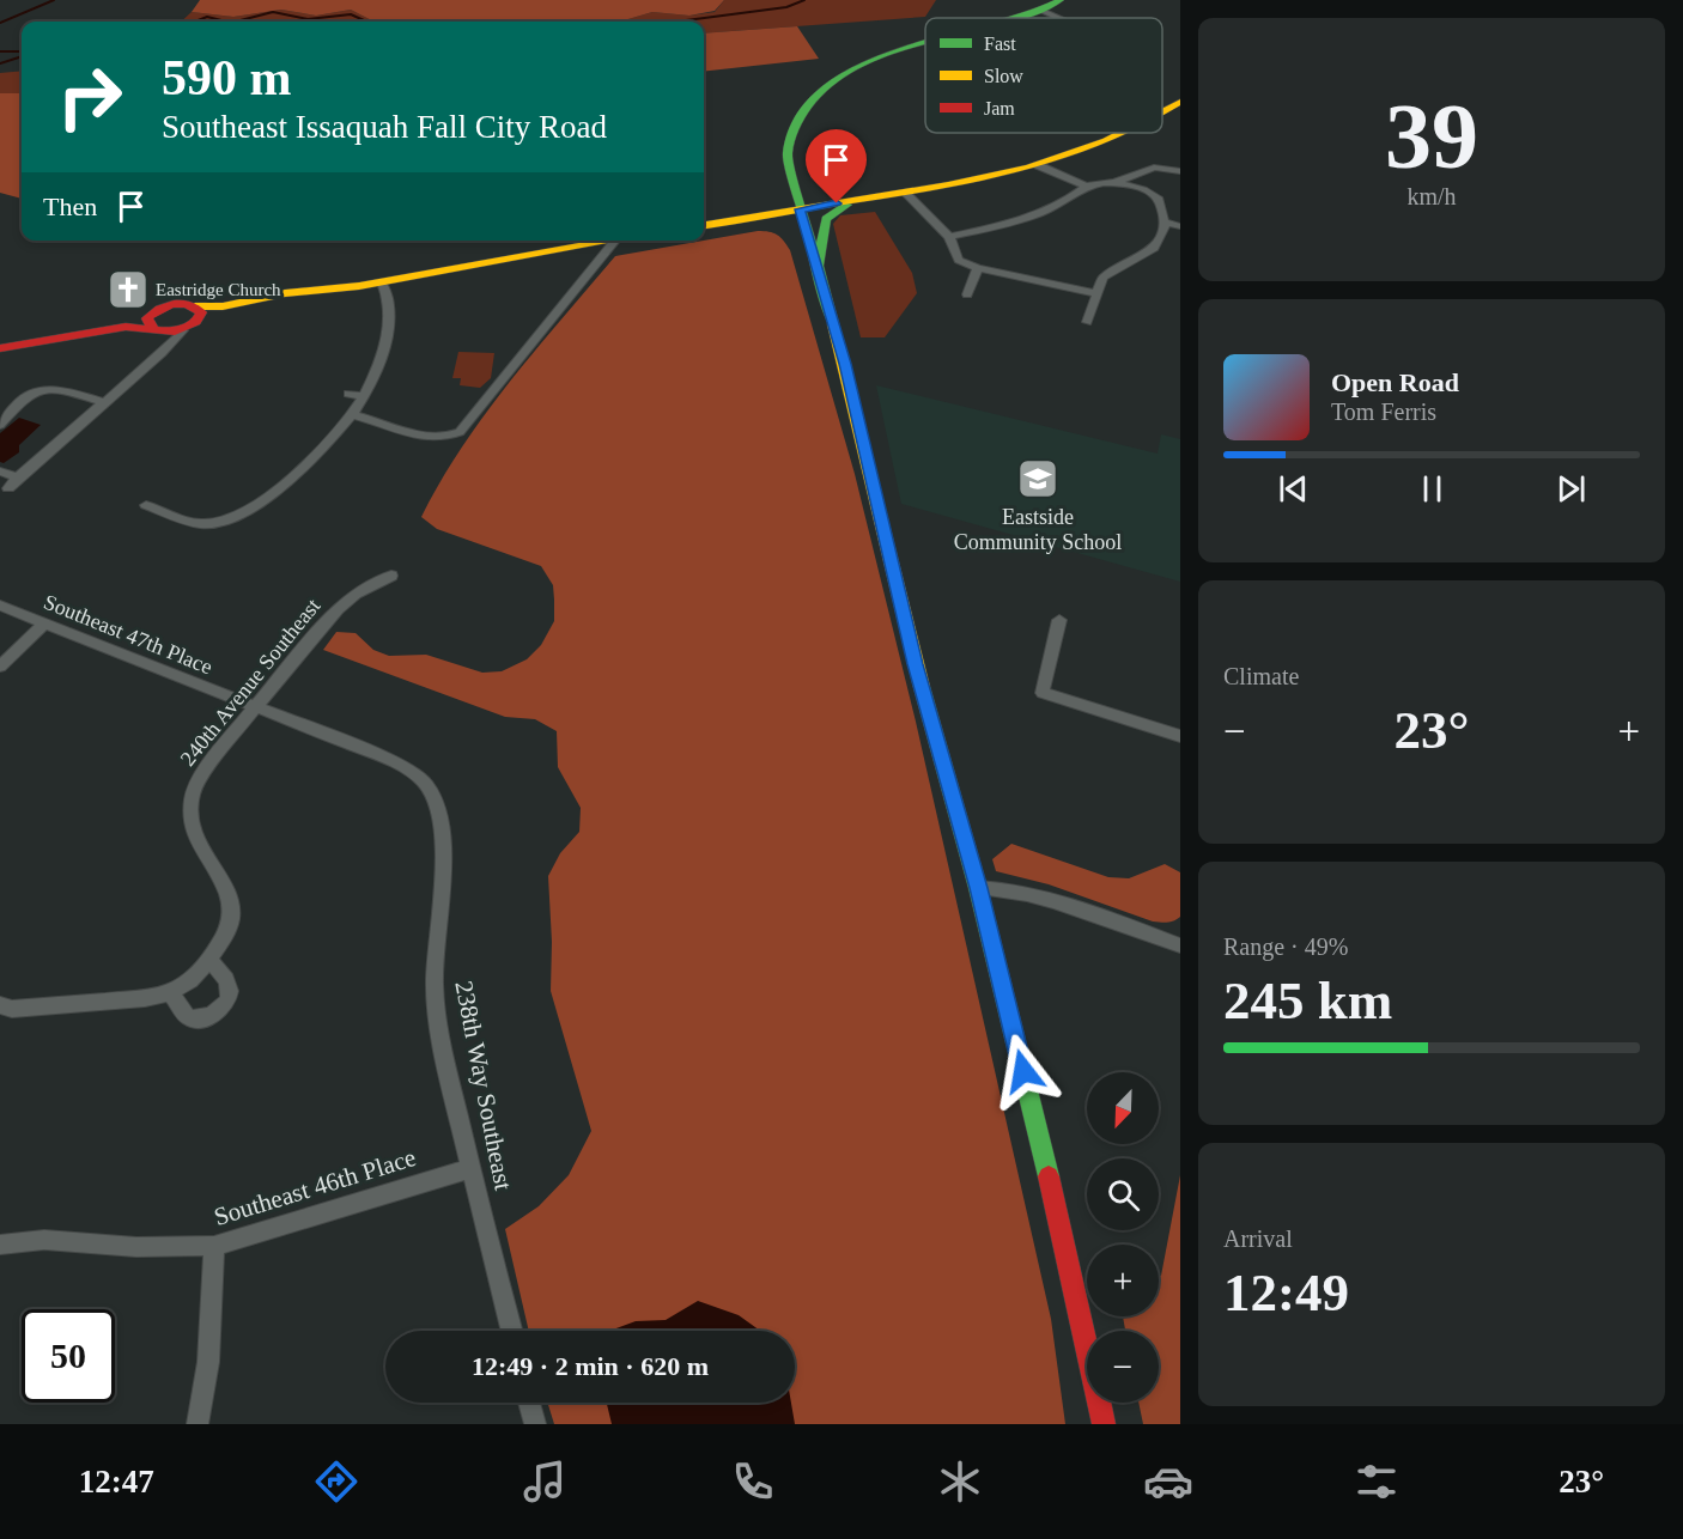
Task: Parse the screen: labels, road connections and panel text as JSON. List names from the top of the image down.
{
  "streets": {
    "street": [
      "Southeast 47th Place",
      "240th Avenue Southeast",
      "238th Way Southeast",
      "Southeast 46th Place"
    ]
  },
  "crossings": [
    ["Southeast 47th Place", "240th Avenue Southeast"],
    ["Southeast 47th Place", "238th Way Southeast"],
    ["238th Way Southeast", "Southeast 46th Place"]
  ],
  "places": {
    "church": ["Eastridge Church"],
    "school or university": ["Eastside Community School"]
  },
  "legend": ["Fast", "Slow", "Jam"],
  "north": "bottom left",
  "page": {
    "tile": [
      ["39", "km/h"],
      "Climate",
      ["Range · 49%", "245 km"],
      ["Arrival", "12:49"]
    ],
    "turn": ["590 m", "Southeast Issaquah Fall City Road"],
    "then": "Then",
    "song": ["Open Road", "Tom Ferris"],
    "heat": ["−", "23°", "+"],
    "map_buttons": ["+", "−"],
    "limit": "50",
    "trip": "12:49 · 2 min · 620 m",
    "tabs": ["12:47", "23°"]
  }
}
